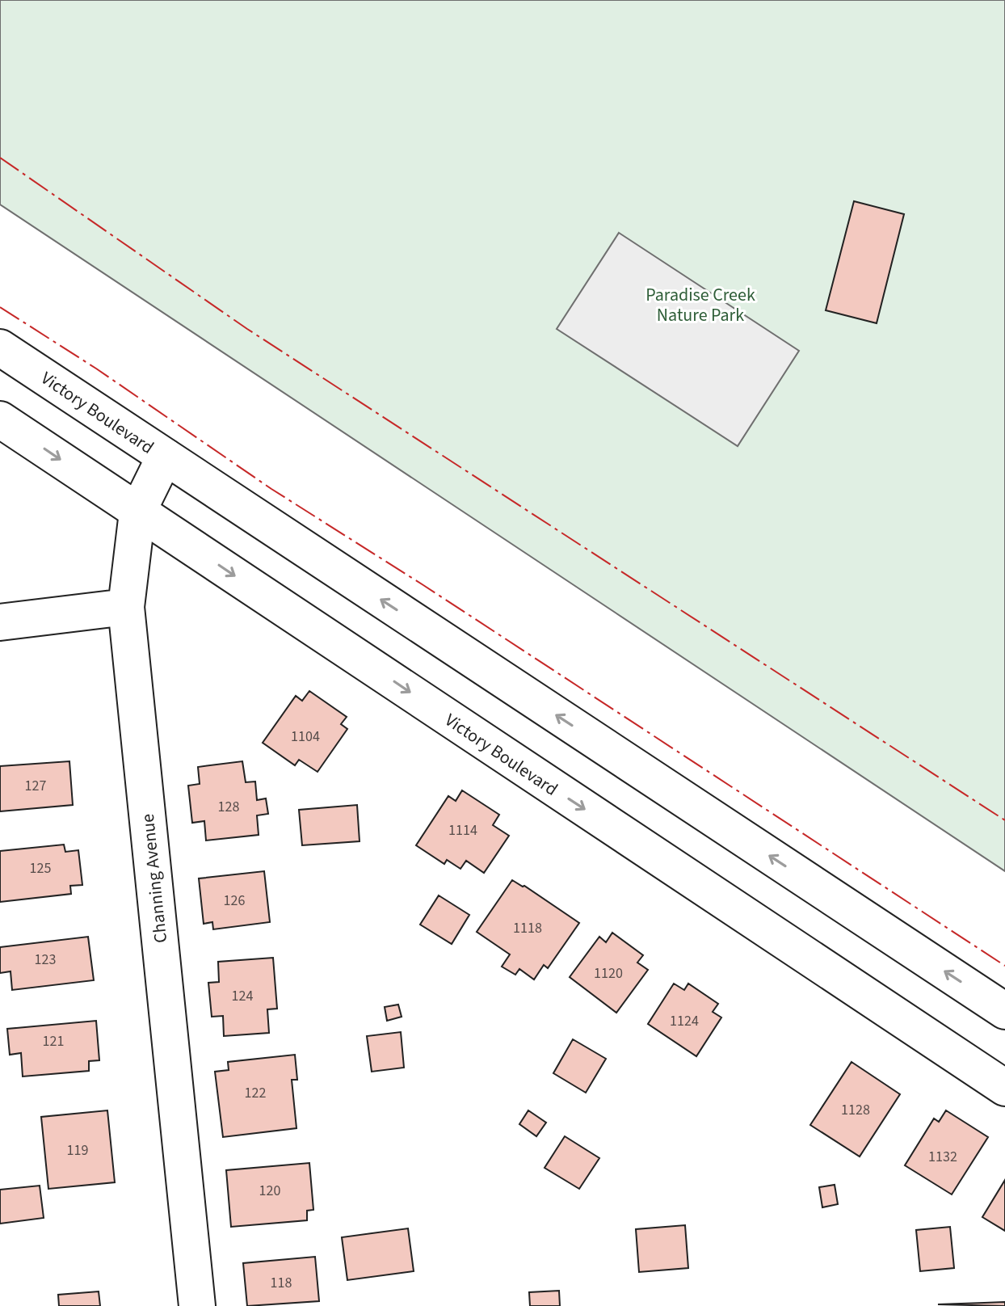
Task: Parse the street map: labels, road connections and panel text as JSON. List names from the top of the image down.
{
  "streets": {
    "main road": ["Victory Boulevard", "Channing Avenue"]
  },
  "crossings": [
    ["Victory Boulevard", "Channing Avenue"]
  ],
  "parks": ["Paradise Creek Nature Park"],
  "house_numbers": [
    "1104",
    "127",
    "128",
    "1114",
    "125",
    "126",
    "1118",
    "123",
    "1120",
    "124",
    "1124",
    "121",
    "122",
    "1128",
    "119",
    "1132",
    "120",
    "118"
  ]
}
